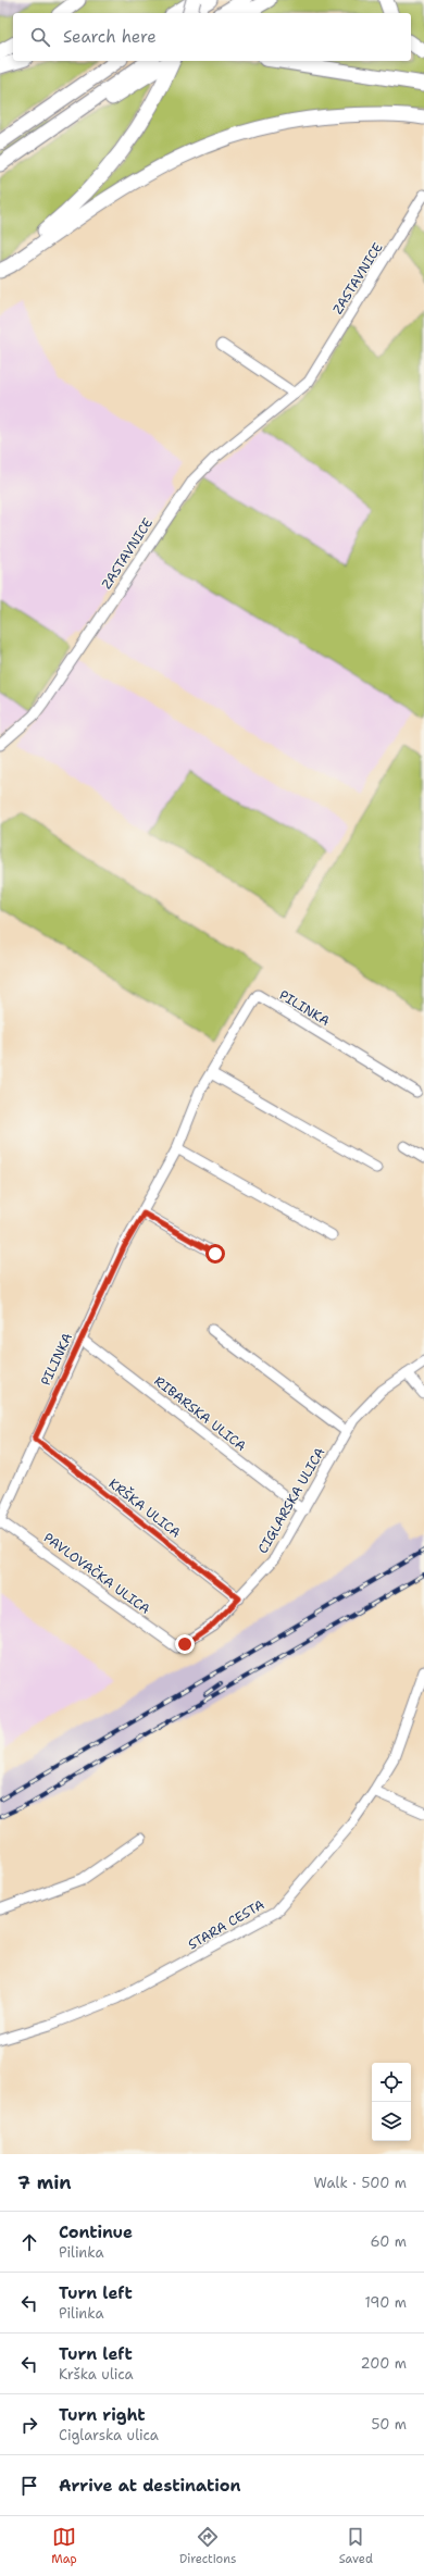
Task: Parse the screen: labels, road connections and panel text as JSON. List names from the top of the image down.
{
  "streets": {
    "street": [
      "ZASTAVNICE",
      "PILINKA",
      "RIBARSKA ULICA",
      "CIGLARSKA ULICA",
      "KRŠKA ULICA",
      "PAVLOVAČKA ULICA",
      "STARA CESTA"
    ]
  },
  "crossings": [
    ["PILINKA", "RIBARSKA ULICA"],
    ["PILINKA", "KRŠKA ULICA"],
    ["PILINKA", "PAVLOVAČKA ULICA"],
    ["RIBARSKA ULICA", "CIGLARSKA ULICA"],
    ["CIGLARSKA ULICA", "KRŠKA ULICA"],
    ["CIGLARSKA ULICA", "PAVLOVAČKA ULICA"]
  ],
  "page": {
    "search": "Search here",
    "heading": ["7 min", "Walk · 500 m"],
    "list": [
      ["Continue", "Pilinka", "60 m"],
      ["Turn left", "Pilinka", "190 m"],
      ["Turn left", "Krška ulica", "200 m"],
      ["Turn right", "Ciglarska ulica", "50 m"],
      "Arrive at destination"
    ],
    "nav": ["Map", "Directions", "Saved"]
  }
}
